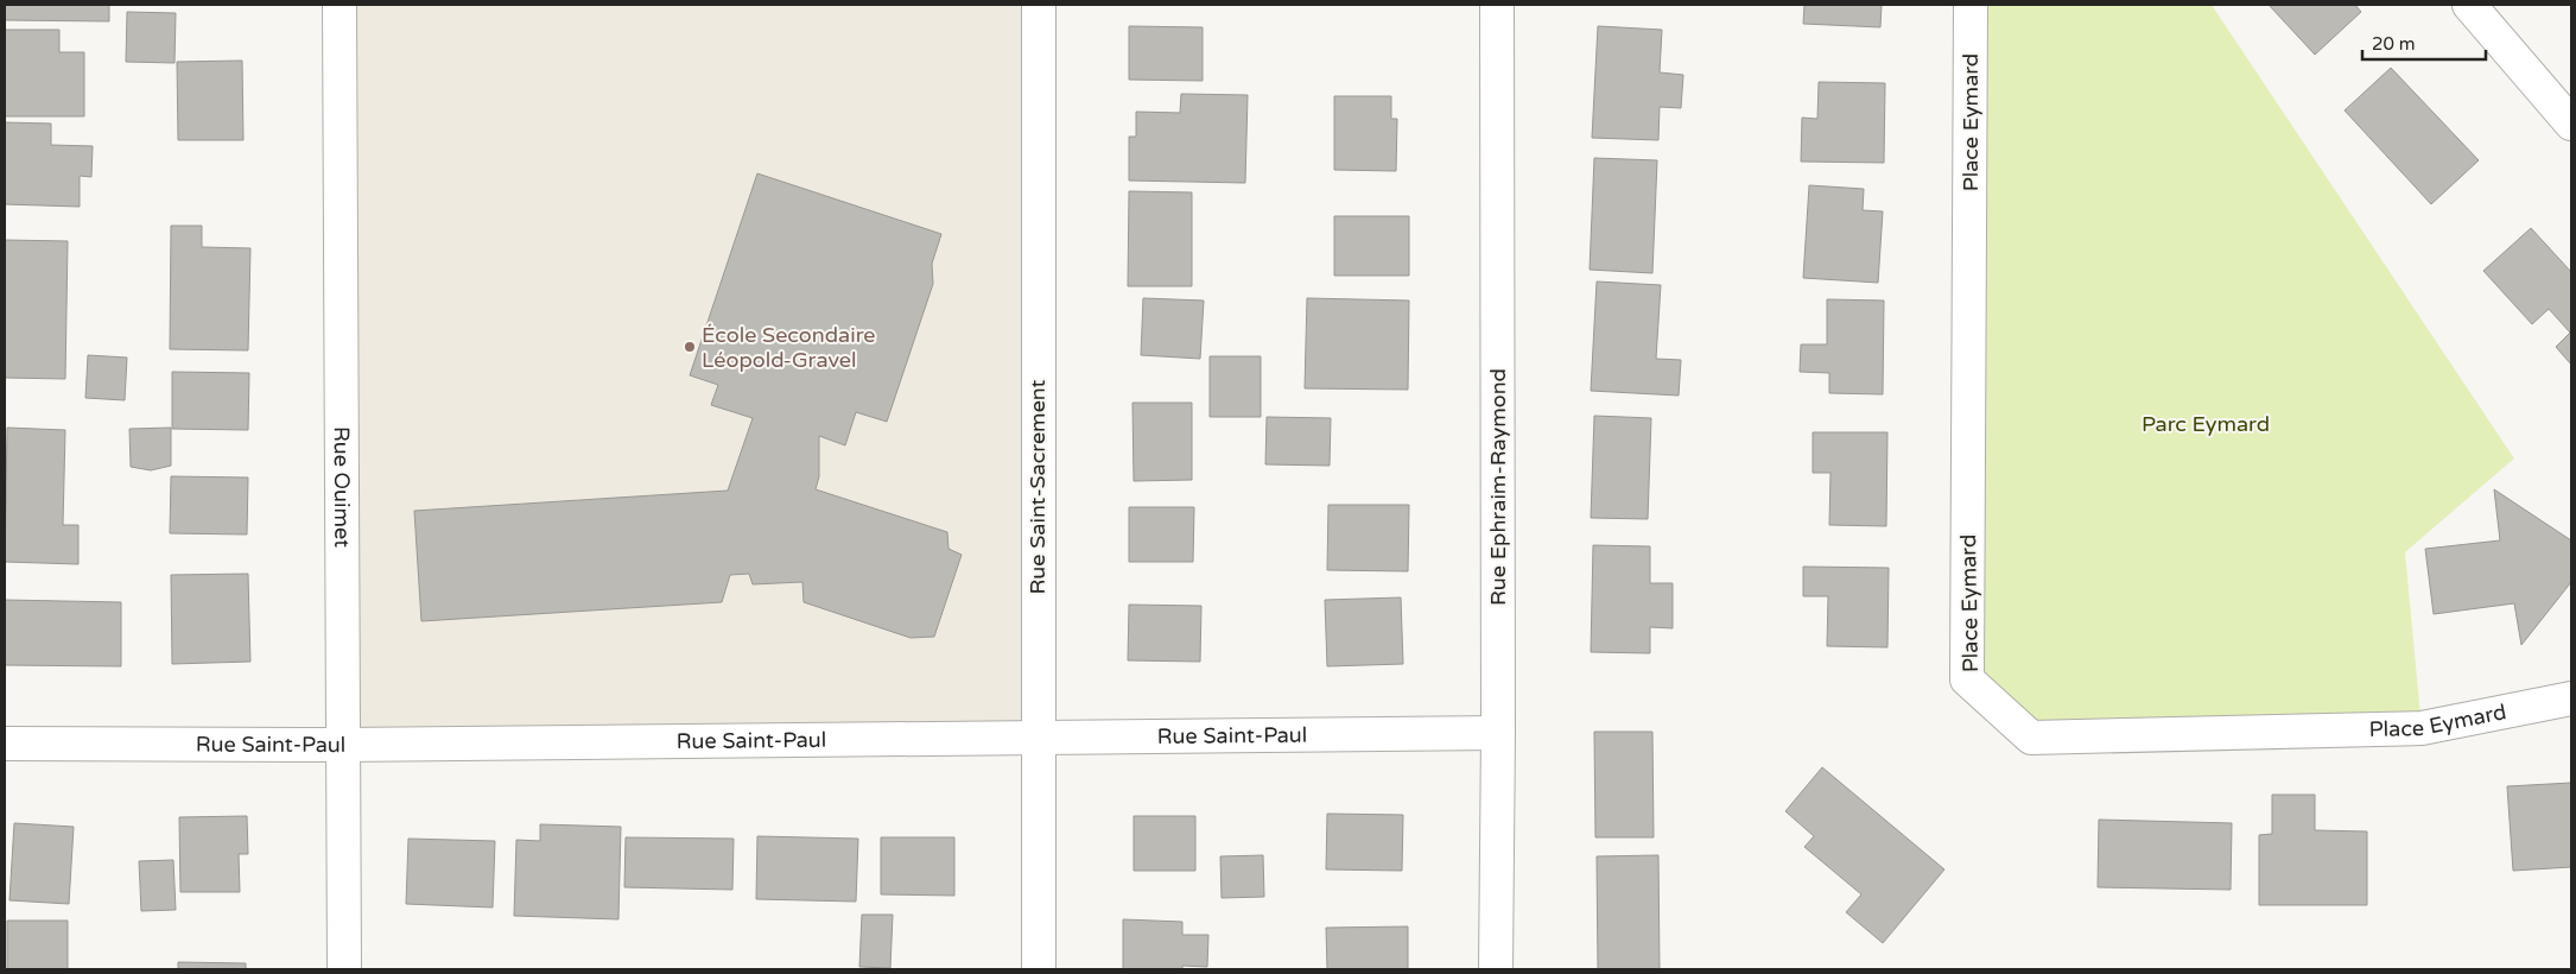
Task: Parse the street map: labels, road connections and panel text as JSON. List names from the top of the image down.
{
  "streets": {
    "street": [
      "Place Eymard",
      "Rue Ouimet",
      "Rue Saint-Sacrement",
      "Rue Ephraim-Raymond",
      "Rue Saint-Paul"
    ]
  },
  "crossings": [
    ["Rue Ouimet", "Rue Saint-Paul"],
    ["Rue Saint-Sacrement", "Rue Saint-Paul"],
    ["Rue Ephraim-Raymond", "Rue Saint-Paul"]
  ],
  "parks": ["Parc Eymard"],
  "places": ["École Secondaire Léopold-Gravel"],
  "scale_bar": "20 m"
}
